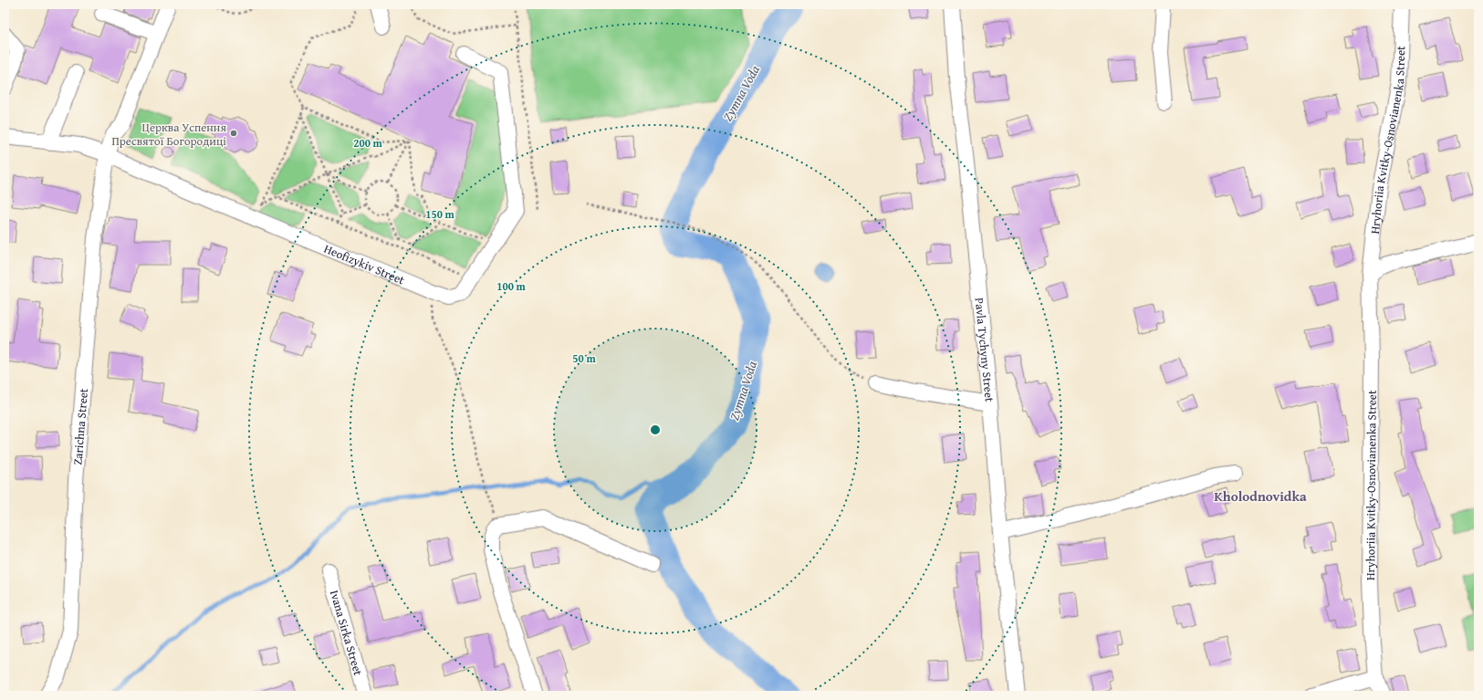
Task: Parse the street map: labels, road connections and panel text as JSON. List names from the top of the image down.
{
  "streets": {
    "street": [
      "Hryhoriia Kvitky-Osnovianenka Street",
      "Heofizykiv Street",
      "Pavla Tychyny Street",
      "Zarichna Street",
      "Ivana Sirka Street"
    ]
  },
  "crossings": [
    ["Heofizykiv Street", "Zarichna Street"]
  ],
  "districts": ["Kholodnovidka"],
  "water": ["Zymna Voda"],
  "places": ["Церква Успення Пресвятої Богородиці"],
  "rings": [
    "200 m",
    "150 m",
    "100 m",
    "50 m"
  ]
}
